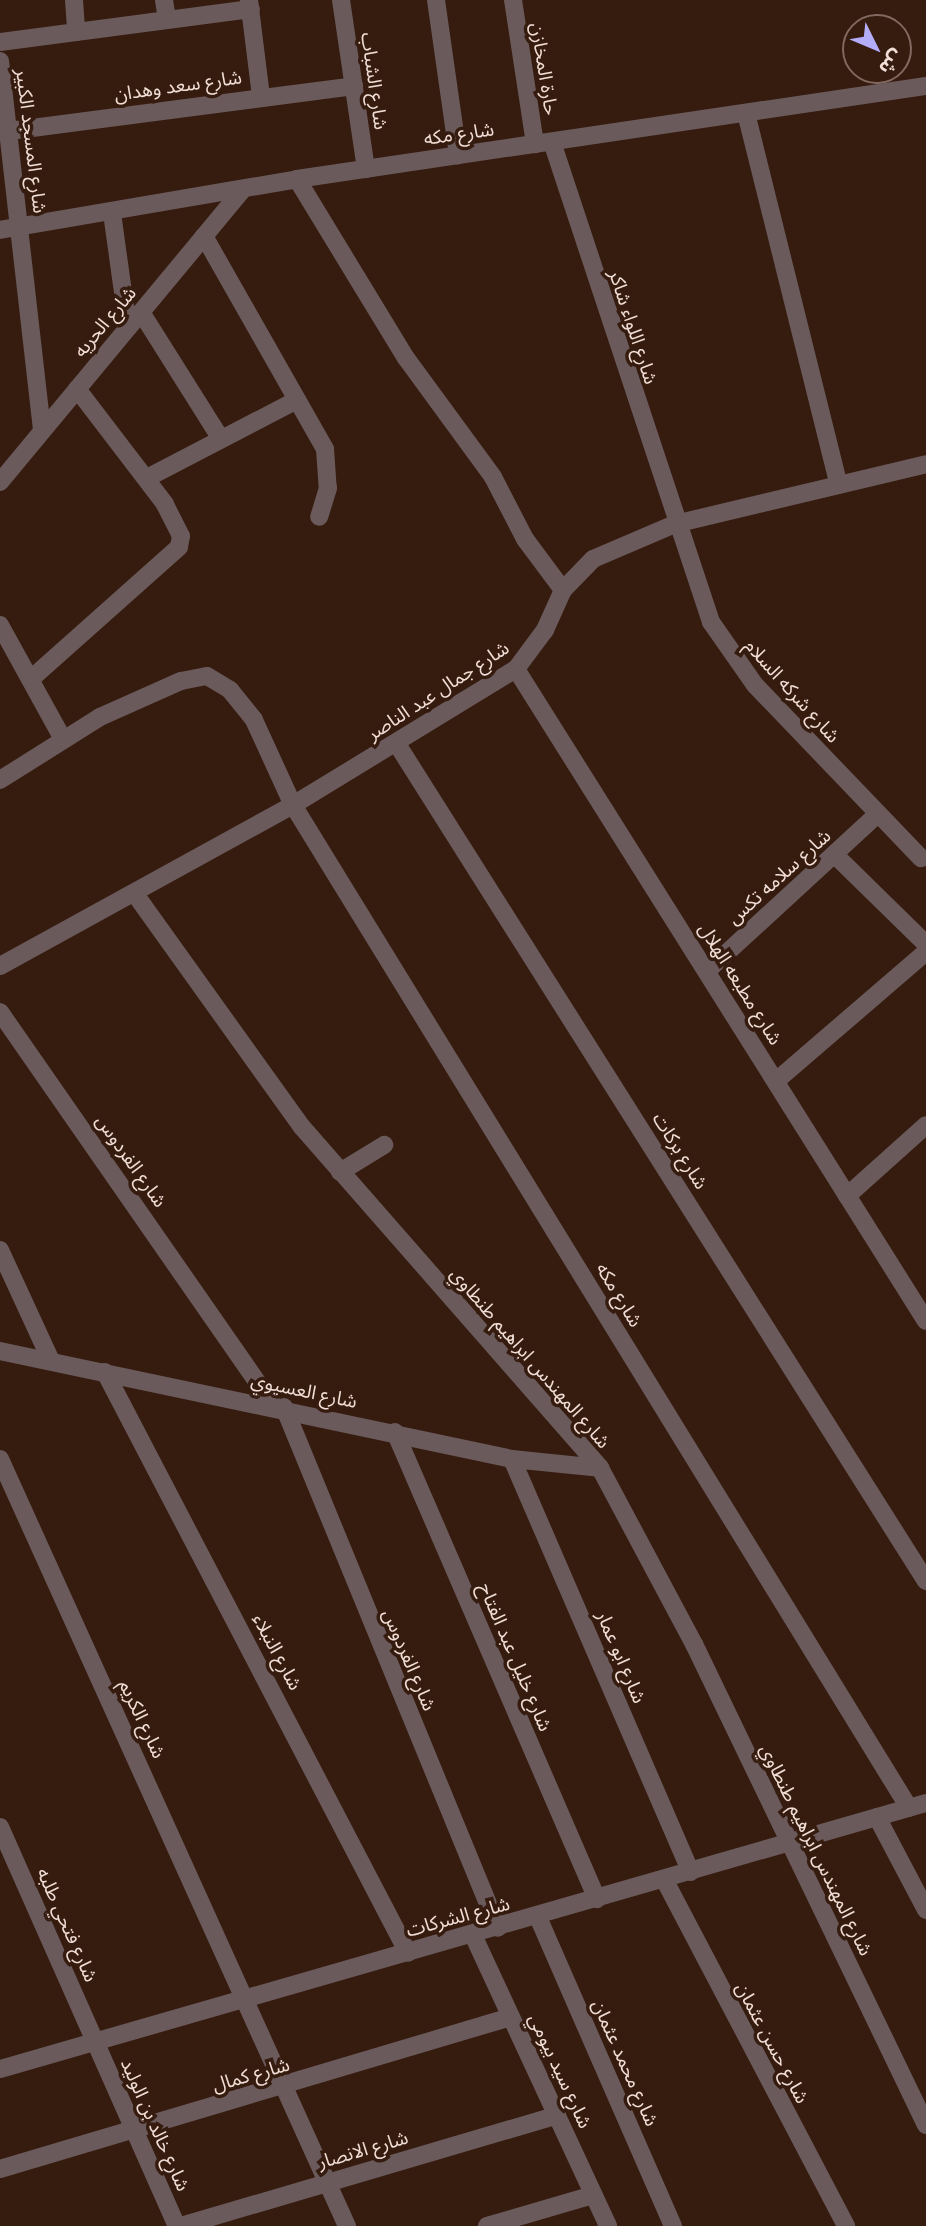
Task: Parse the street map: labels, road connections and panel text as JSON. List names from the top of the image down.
{
  "streets": {
    "street": [
      "حارة المخازن",
      "شارع الشباب",
      "شارع سعد وهدان",
      "شارع مكه",
      "شارع المسجد الكبير",
      "شارع الحريه",
      "شارع اللواء شاكر",
      "شارع جمال عبد الناصر",
      "شارع شركه السلام",
      "شارع سلامه تكس",
      "شارع مطبعه الهلال",
      "شارع بركات",
      "شارع الفردوس",
      "شارع المهندس ابراهيم طنطاوي",
      "شارع العسيوي",
      "شارع النبلاء",
      "شارع خليل عبد الفتاح",
      "شارع ابو عمار",
      "شارع الكريم",
      "شارع الشركات",
      "شارع فتحي طلبه",
      "شارع حسن عثمان",
      "شارع محمد عثمان",
      "شارع سيد بيومي",
      "شارع كمال",
      "شارع خالد بن الوليد",
      "شارع الانصار"
    ]
  },
  "crossings": [
    ["حارة المخازن", "شارع مكه"],
    ["حارة المخازن", "شارع اللواء شاكر"],
    ["شارع الشباب", "شارع سعد وهدان"],
    ["شارع الشباب", "شارع مكه"],
    ["شارع سعد وهدان", "شارع المسجد الكبير"],
    ["شارع مكه", "شارع المسجد الكبير"],
    ["شارع مكه", "شارع الحريه"],
    ["شارع مكه", "شارع اللواء شاكر"],
    ["شارع مكه", "شارع جمال عبد الناصر"],
    ["شارع مكه", "شارع الشركات"],
    ["شارع المسجد الكبير", "شارع الحريه"],
    ["شارع اللواء شاكر", "شارع جمال عبد الناصر"],
    ["شارع اللواء شاكر", "شارع شركه السلام"],
    ["شارع جمال عبد الناصر", "شارع شركه السلام"],
    ["شارع جمال عبد الناصر", "شارع مطبعه الهلال"],
    ["شارع جمال عبد الناصر", "شارع بركات"],
    ["شارع جمال عبد الناصر", "شارع المهندس ابراهيم طنطاوي"],
    ["شارع شركه السلام", "شارع سلامه تكس"],
    ["شارع سلامه تكس", "شارع مطبعه الهلال"],
    ["شارع الفردوس", "شارع العسيوي"],
    ["شارع الفردوس", "شارع الشركات"],
    ["شارع المهندس ابراهيم طنطاوي", "شارع العسيوي"],
    ["شارع المهندس ابراهيم طنطاوي", "شارع الشركات"],
    ["شارع العسيوي", "شارع النبلاء"],
    ["شارع العسيوي", "شارع خليل عبد الفتاح"],
    ["شارع العسيوي", "شارع ابو عمار"],
    ["شارع النبلاء", "شارع الشركات"],
    ["شارع خليل عبد الفتاح", "شارع الشركات"],
    ["شارع ابو عمار", "شارع الشركات"],
    ["شارع الكريم", "شارع الشركات"],
    ["شارع الكريم", "شارع كمال"],
    ["شارع الكريم", "شارع الانصار"],
    ["شارع الشركات", "شارع فتحي طلبه"],
    ["شارع الشركات", "شارع حسن عثمان"],
    ["شارع الشركات", "شارع محمد عثمان"],
    ["شارع الشركات", "شارع سيد بيومي"],
    ["شارع الشركات", "شارع خالد بن الوليد"],
    ["شارع فتحي طلبه", "شارع خالد بن الوليد"],
    ["شارع سيد بيومي", "شارع كمال"],
    ["شارع سيد بيومي", "شارع الانصار"],
    ["شارع كمال", "شارع خالد بن الوليد"],
    ["شارع خالد بن الوليد", "شارع الانصار"]
  ],
  "north": "bottom right"
}
